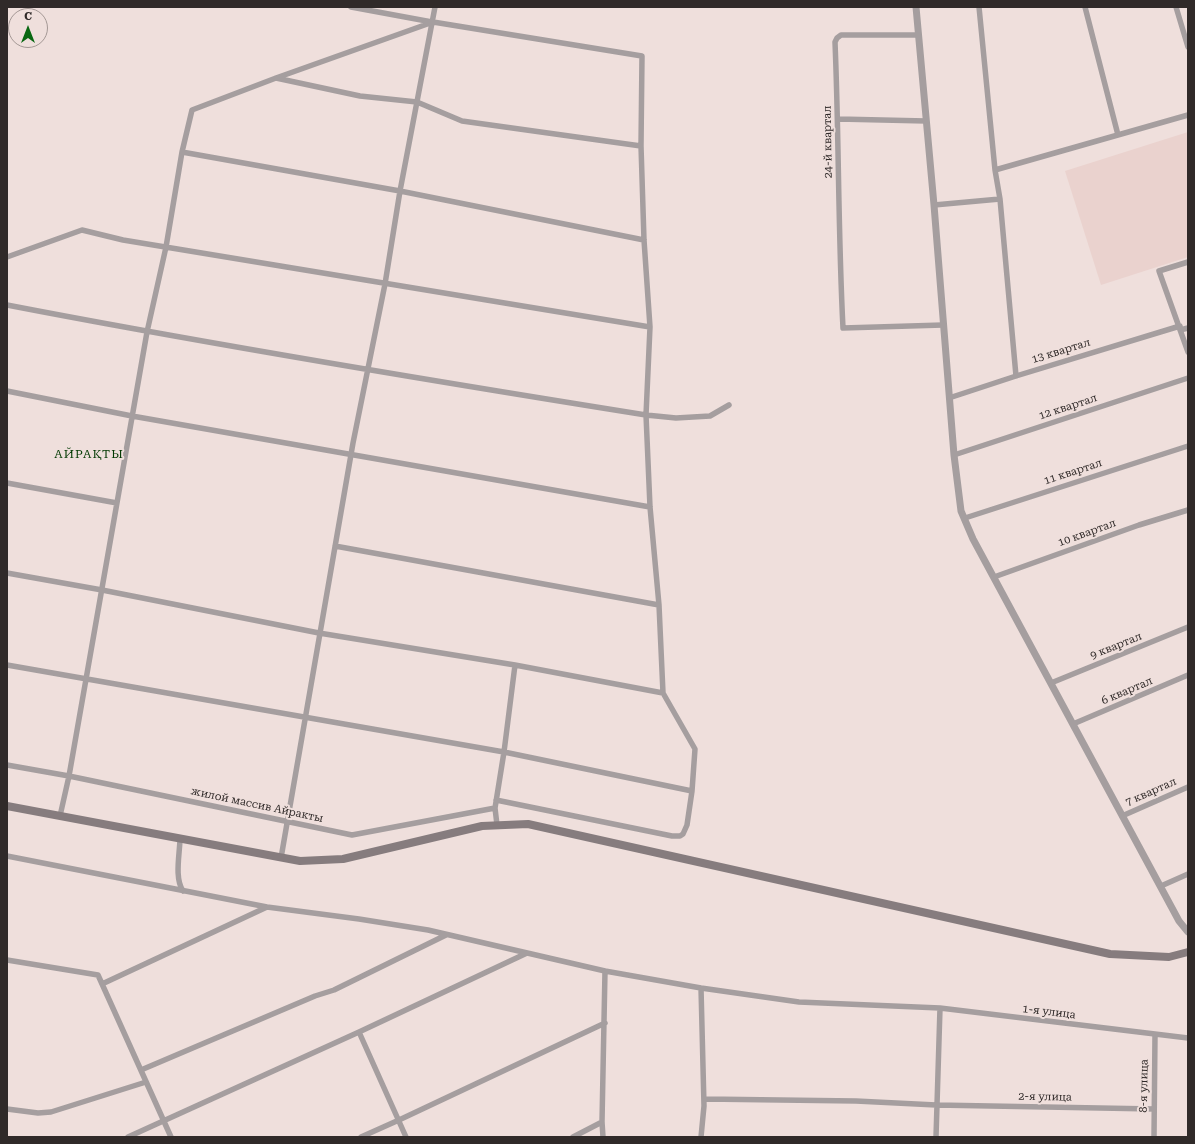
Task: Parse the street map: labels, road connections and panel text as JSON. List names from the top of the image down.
{
  "streets": {
    "street": [
      "24-й квартал",
      "13 квартал",
      "12 квартал",
      "11 квартал",
      "10 квартал",
      "9 квартал",
      "6 квартал",
      "7 квартал",
      "жилой массив Айракты",
      "1-я улица",
      "8-я улица",
      "2-я улица"
    ]
  },
  "crossings": [
    ["1-я улица", "8-я улица"],
    ["8-я улица", "2-я улица"]
  ],
  "districts": ["АЙРАҚТЫ"],
  "north": "top"
}
